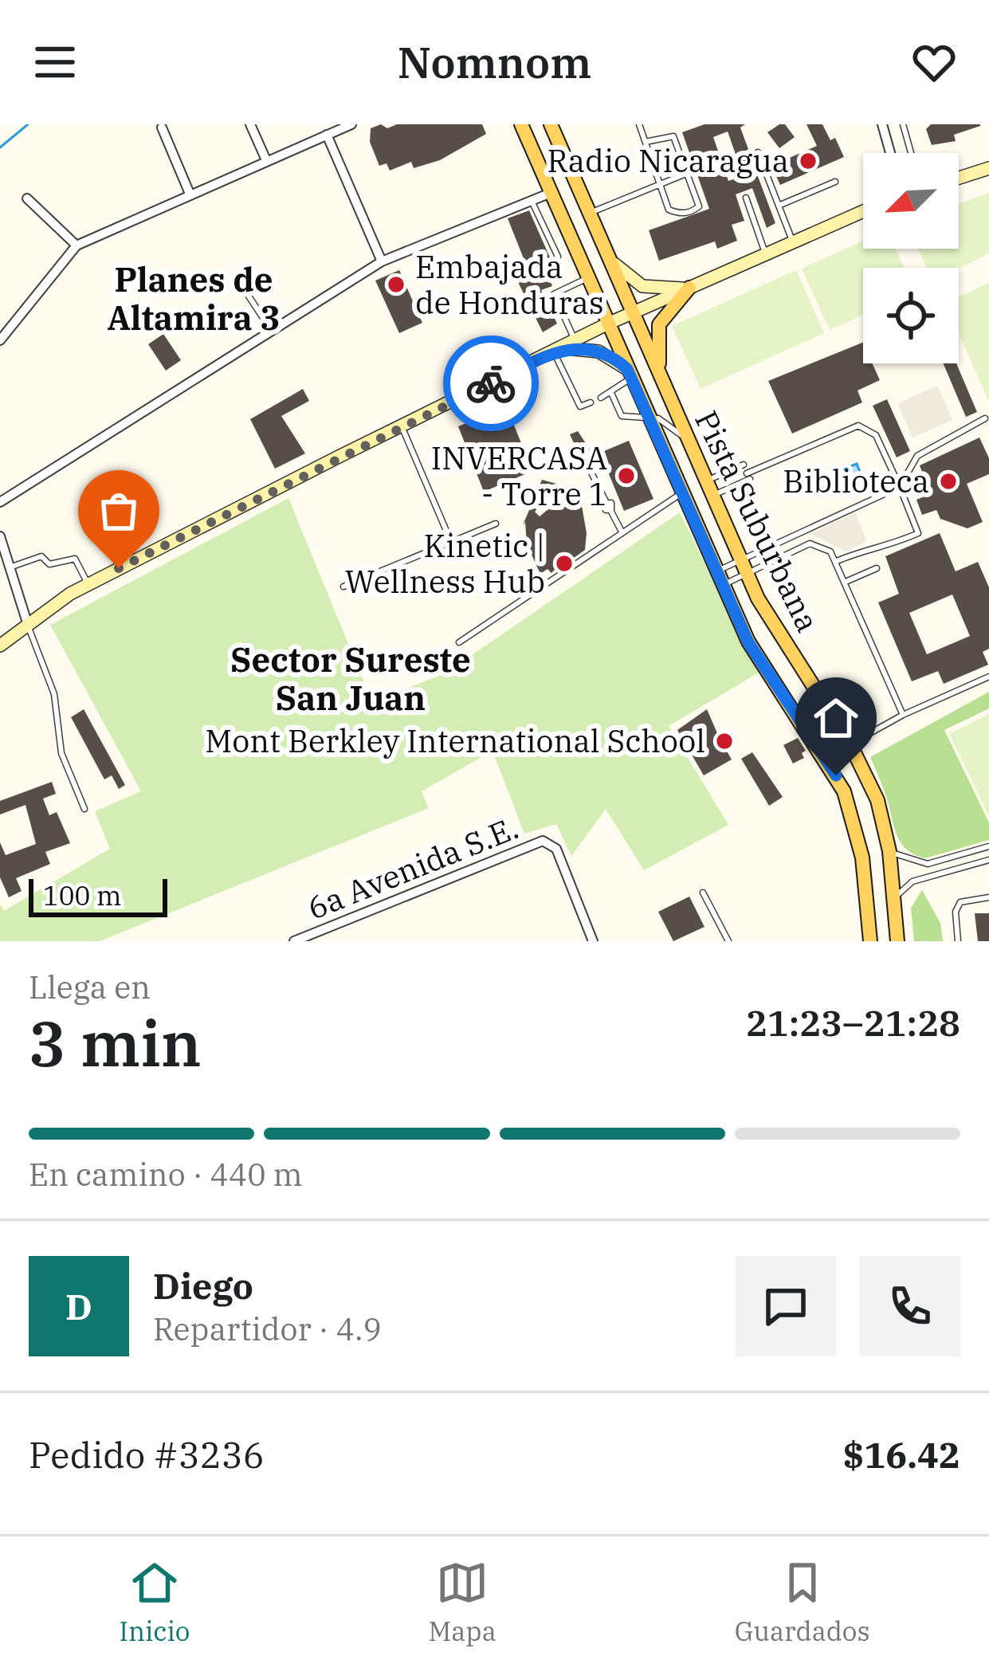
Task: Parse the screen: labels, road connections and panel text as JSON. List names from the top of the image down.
{
  "streets": {
    "main road": ["Pista Suburbana"],
    "street": ["6a Avenida S.E."]
  },
  "districts": ["Planes de Altamira 3", "Sector Sureste San Juan"],
  "places": [
    "Radio Nicaragua",
    "Embajada de Honduras",
    "INVERCASA - Torre 1",
    "Biblioteca",
    "Kinetic | Wellness Hub",
    "Mont Berkley International School"
  ],
  "scale_bar": "100 m",
  "north": "bottom left",
  "page": {
    "header": "Nomnom",
    "scale": "100 m",
    "heading": ["3 min", "Llega en", "21:23–21:28"],
    "panel": [
      "Diego",
      "Repartidor · 4.9",
      "Pedido #3236",
      "$16.42"
    ],
    "bar": "En camino · 440 m",
    "round": "D",
    "tabs": ["Inicio", "Mapa", "Guardados"]
  }
}
